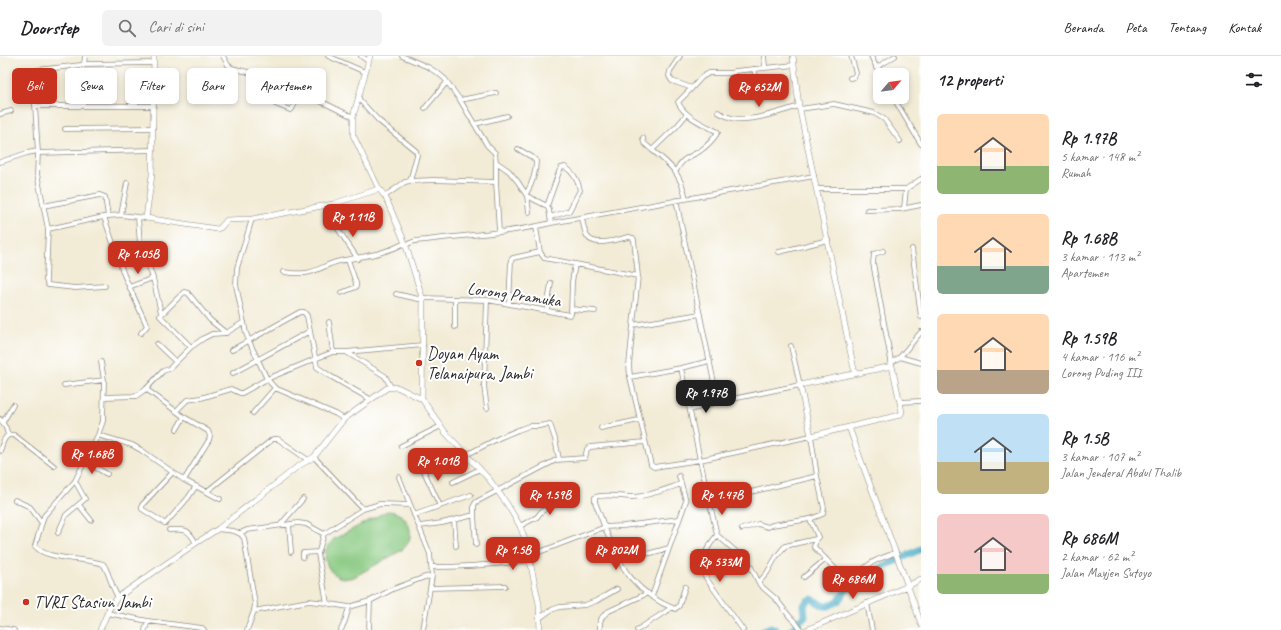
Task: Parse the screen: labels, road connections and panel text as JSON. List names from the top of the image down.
{
  "streets": {
    "street": ["Lorong Pramuka"]
  },
  "places": ["Doyan Ayam Telanaipura, Jambi", "TVRI Stasiun Jambi"],
  "north": "top right",
  "page": {
    "header": "Doorstep",
    "search": "Cari di sini",
    "nav": [
      "Beranda",
      "Peta",
      "Tentang",
      "Kontak"
    ],
    "heading": "12 properti",
    "chip": [
      "Beli",
      "Sewa",
      "Filter",
      "Baru",
      "Apartemen"
    ],
    "price": [
      "Rp 652M",
      "Rp 1.11B",
      "Rp 1.05B",
      "Rp 1.97B",
      "Rp 1.68B",
      "Rp 1.01B",
      "Rp 1.59B",
      "Rp 1.47B",
      "Rp 1.5B",
      "Rp 802M",
      "Rp 533M",
      "Rp 686M"
    ],
    "list": [
      {
        "name": "Rp 1.97B",
        "note": "5 kamar · 148 m² · Rumah"
      },
      {
        "name": "Rp 1.68B",
        "note": "3 kamar · 113 m² · Apartemen"
      },
      {
        "name": "Rp 1.59B",
        "note": "4 kamar · 116 m² · Lorong Puding III"
      },
      {
        "name": "Rp 1.5B",
        "note": "3 kamar · 107 m² · Jalan Jenderal Abdul Thalib"
      },
      {
        "name": "Rp 686M",
        "note": "2 kamar · 62 m² · Jalan Mayjen Sutoyo"
      }
    ]
  }
}
